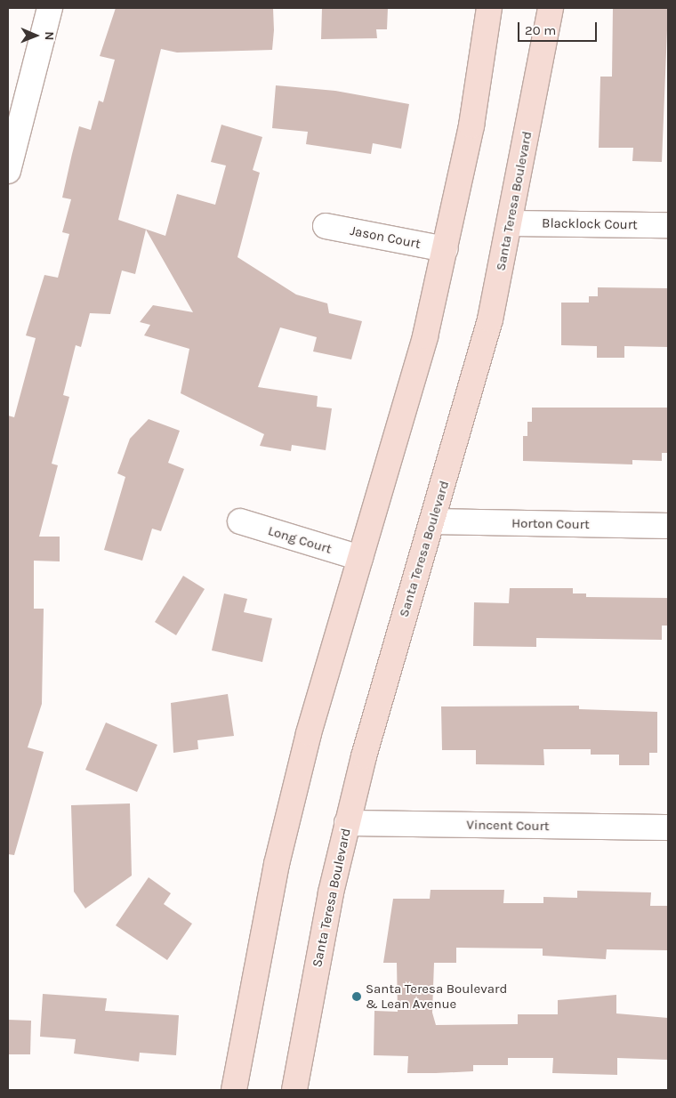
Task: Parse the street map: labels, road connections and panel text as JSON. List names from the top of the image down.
{
  "streets": {
    "main road": ["Santa Teresa Boulevard"],
    "street": [
      "Blacklock Court",
      "Jason Court",
      "Horton Court",
      "Long Court",
      "Vincent Court"
    ]
  },
  "crossings": [
    ["Santa Teresa Boulevard", "Blacklock Court"],
    ["Santa Teresa Boulevard", "Horton Court"],
    ["Santa Teresa Boulevard", "Vincent Court"]
  ],
  "places": ["Santa Teresa Boulevard & Lean Avenue"],
  "scale_bar": "20 m",
  "north": "right"
}
